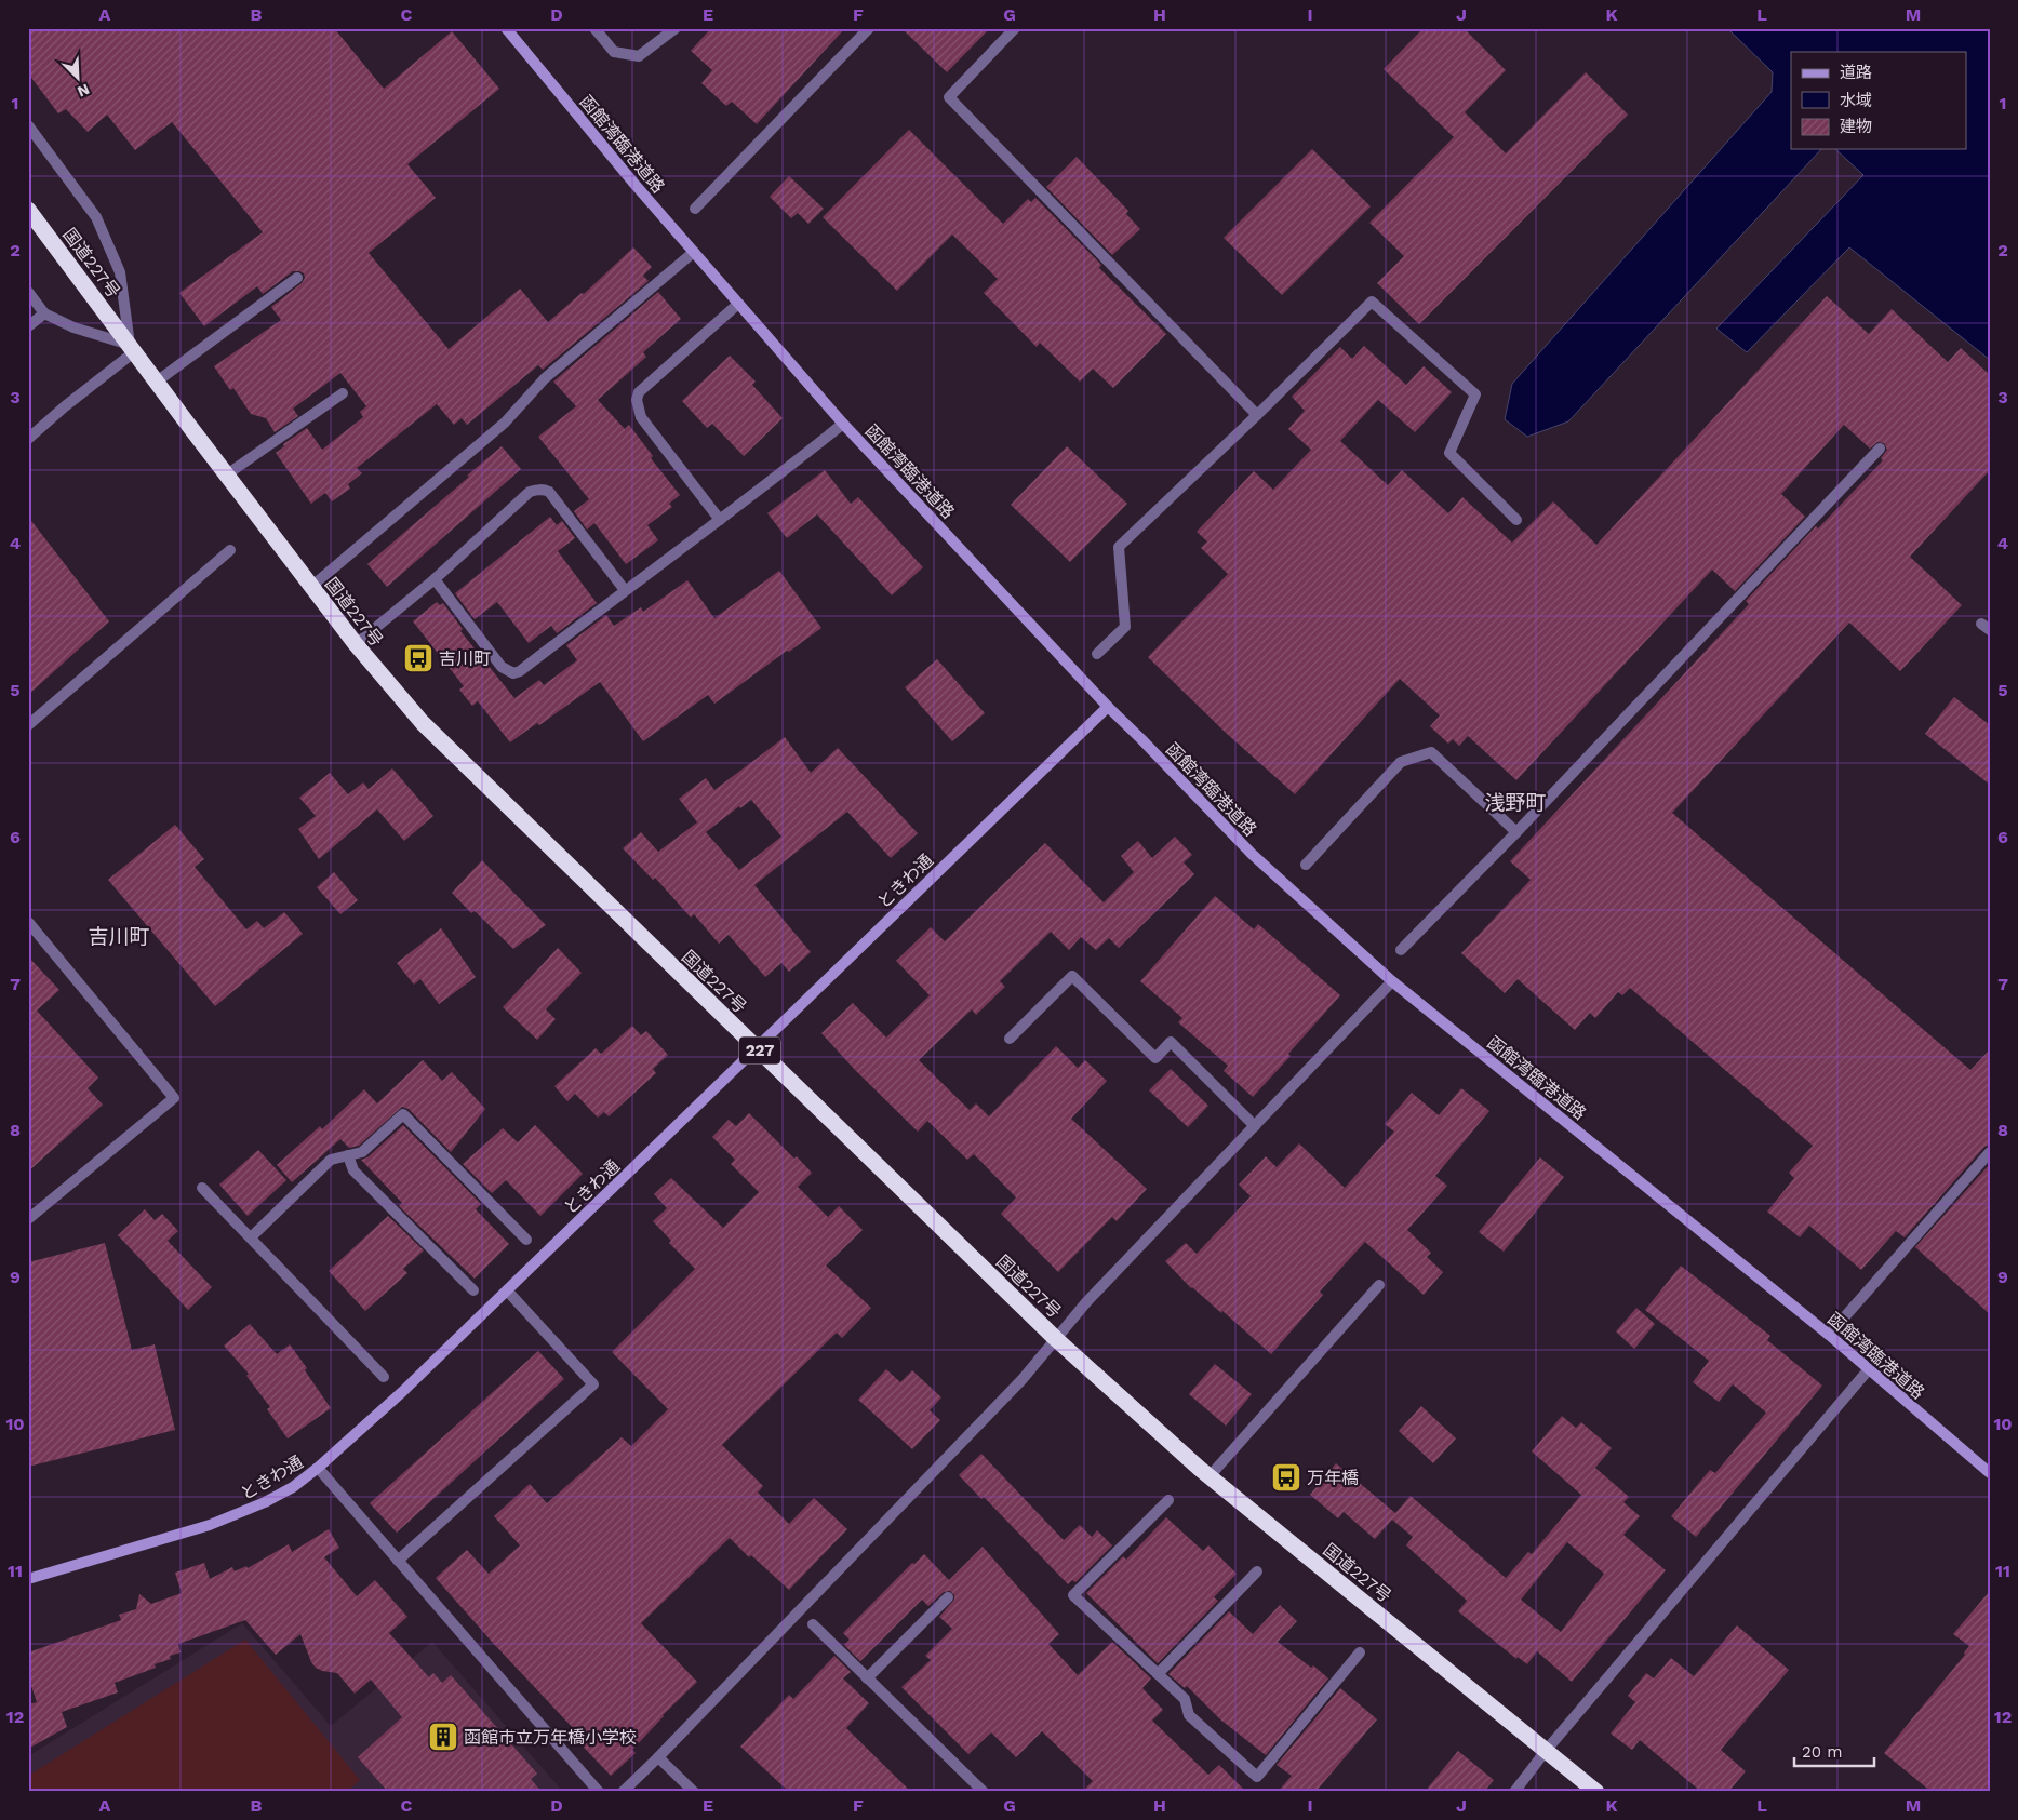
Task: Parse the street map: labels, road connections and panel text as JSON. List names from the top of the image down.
{
  "streets": {
    "highway": ["国道227号", "227"],
    "street": ["函館湾臨港道路", "ときわ通"]
  },
  "crossings": [
    ["函館湾臨港道路", "ときわ通"],
    ["国道227号", "ときわ通"]
  ],
  "districts": ["浅野町", "吉川町"],
  "places": {
    "bus stop": ["吉川町", "万年橋"],
    "building": ["函館市立万年橋小学校"]
  },
  "legend": ["道路", "水域", "建物"],
  "scale_bar": "20 m",
  "north": "bottom right",
  "grid": {
    "columns": [
      "A",
      "B",
      "C",
      "D",
      "E",
      "F",
      "G",
      "H",
      "I",
      "J",
      "K",
      "L",
      "M"
    ],
    "rows": [
      "1",
      "2",
      "3",
      "4",
      "5",
      "6",
      "7",
      "8",
      "9",
      "10",
      "11",
      "12"
    ]
  }
}
